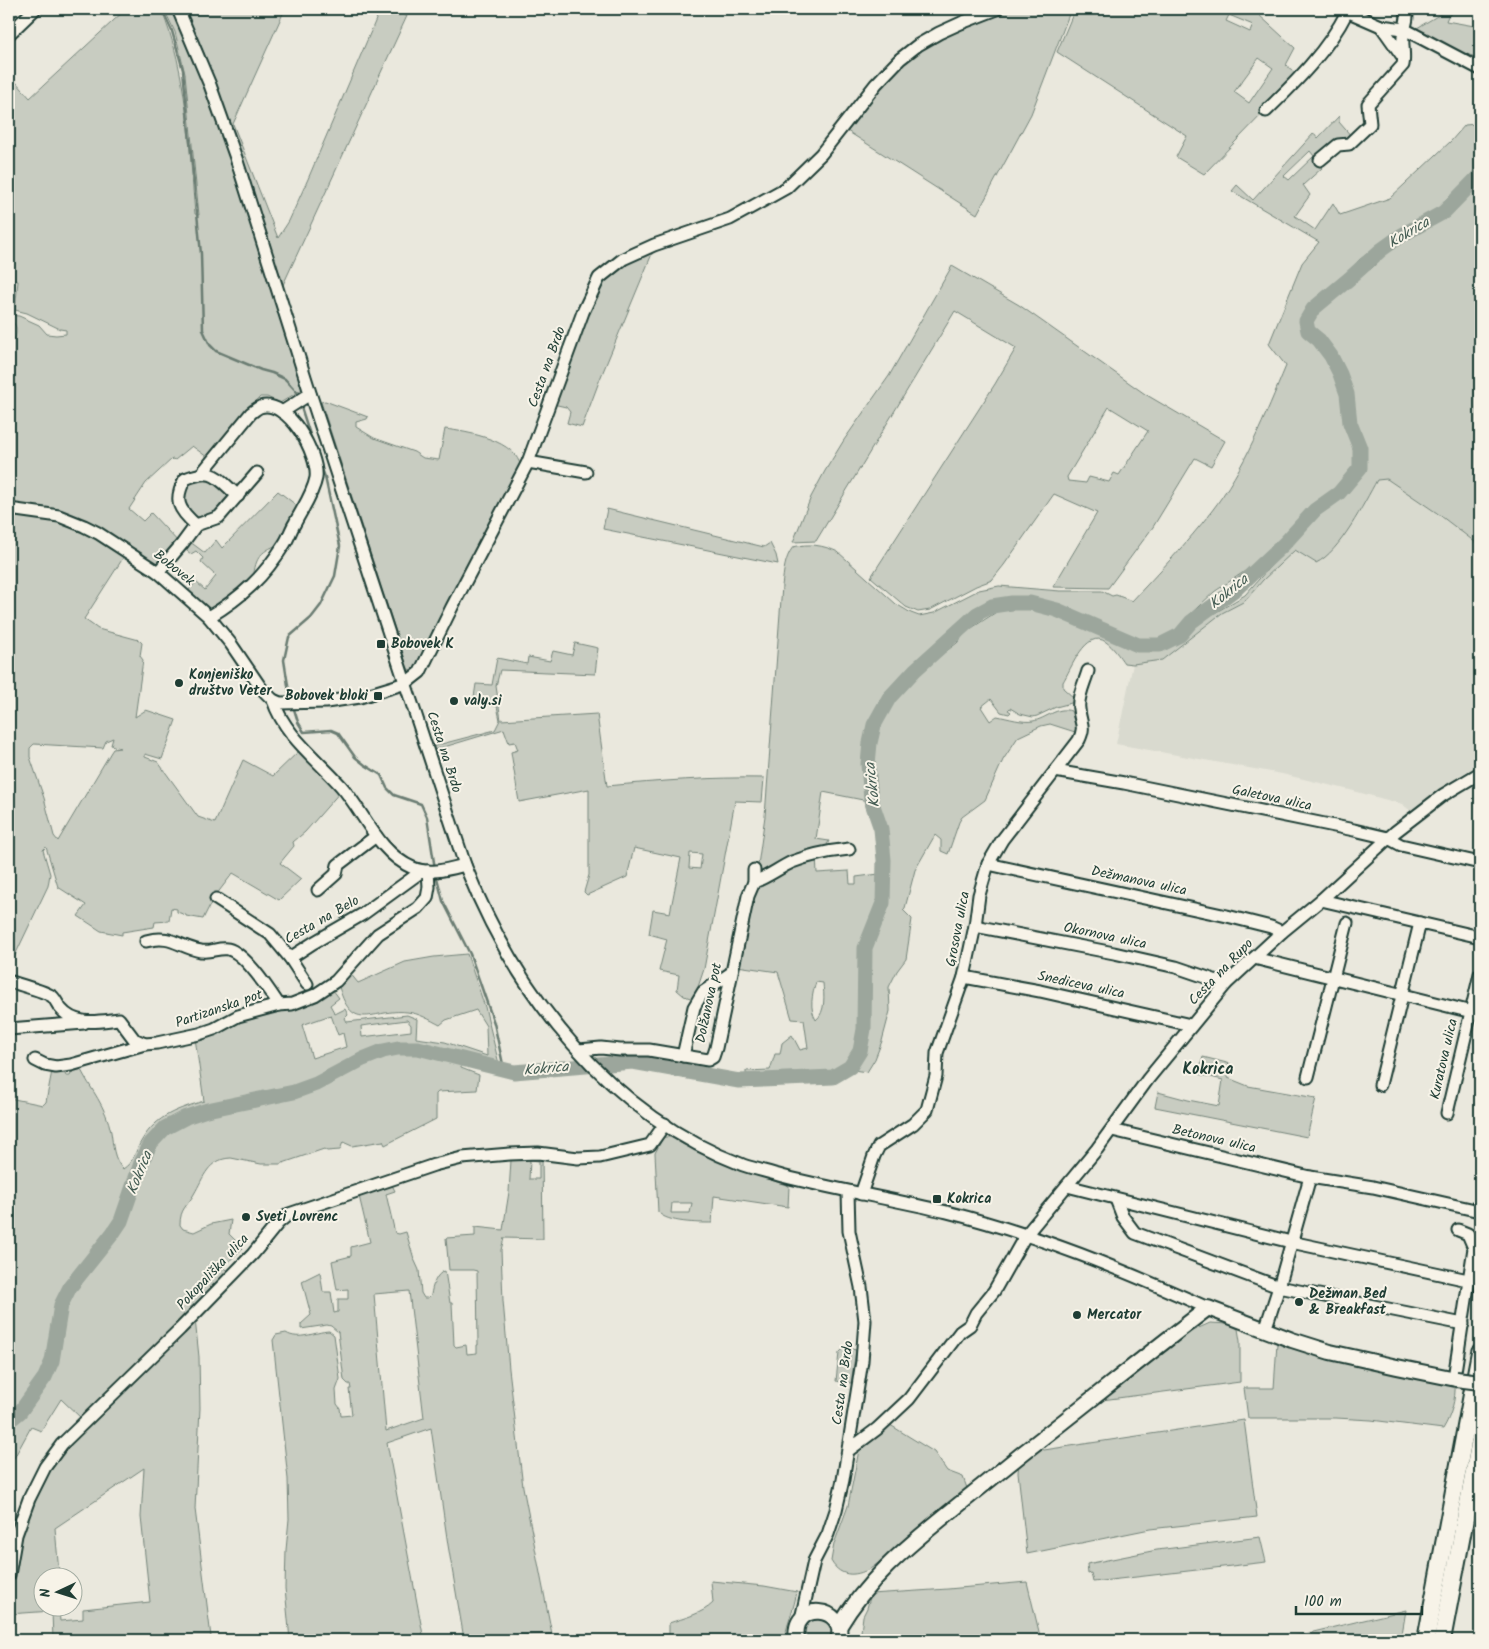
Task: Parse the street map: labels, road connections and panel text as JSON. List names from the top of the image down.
{
  "streets": {
    "street": [
      "Cesta na Brdo",
      "Bobovek",
      "Galetova ulica",
      "Dežmanova ulica",
      "Cesta na Belo",
      "Grosova ulica",
      "Okornova ulica",
      "Cesta na Rupo",
      "Snediceva ulica",
      "Dolžanova pot",
      "Partizanska pot",
      "Kuratova ulica",
      "Betonova ulica",
      "Pokopališka ulica"
    ]
  },
  "crossings": [
    ["Cesta na Brdo", "Cesta na Rupo"],
    ["Cesta na Brdo", "Dolžanova pot"],
    ["Cesta na Brdo", "Pokopališka ulica"],
    ["Galetova ulica", "Grosova ulica"],
    ["Galetova ulica", "Cesta na Rupo"],
    ["Dežmanova ulica", "Grosova ulica"],
    ["Dežmanova ulica", "Cesta na Rupo"],
    ["Cesta na Belo", "Partizanska pot"],
    ["Grosova ulica", "Okornova ulica"],
    ["Grosova ulica", "Snediceva ulica"],
    ["Okornova ulica", "Cesta na Rupo"],
    ["Cesta na Rupo", "Snediceva ulica"],
    ["Cesta na Rupo", "Kuratova ulica"],
    ["Cesta na Rupo", "Betonova ulica"]
  ],
  "districts": ["Kokrica"],
  "water": ["Kokrica"],
  "places": {
    "transit": ["Bobovek K", "Bobovek bloki", "Kokrica"],
    "other": [
      "Konjeniško društvo Veter",
      "valy.si",
      "Sveti Lovrenc",
      "Dežman Bed & Breakfast",
      "Mercator"
    ]
  },
  "scale_bar": "100 m",
  "north": "left"
}
